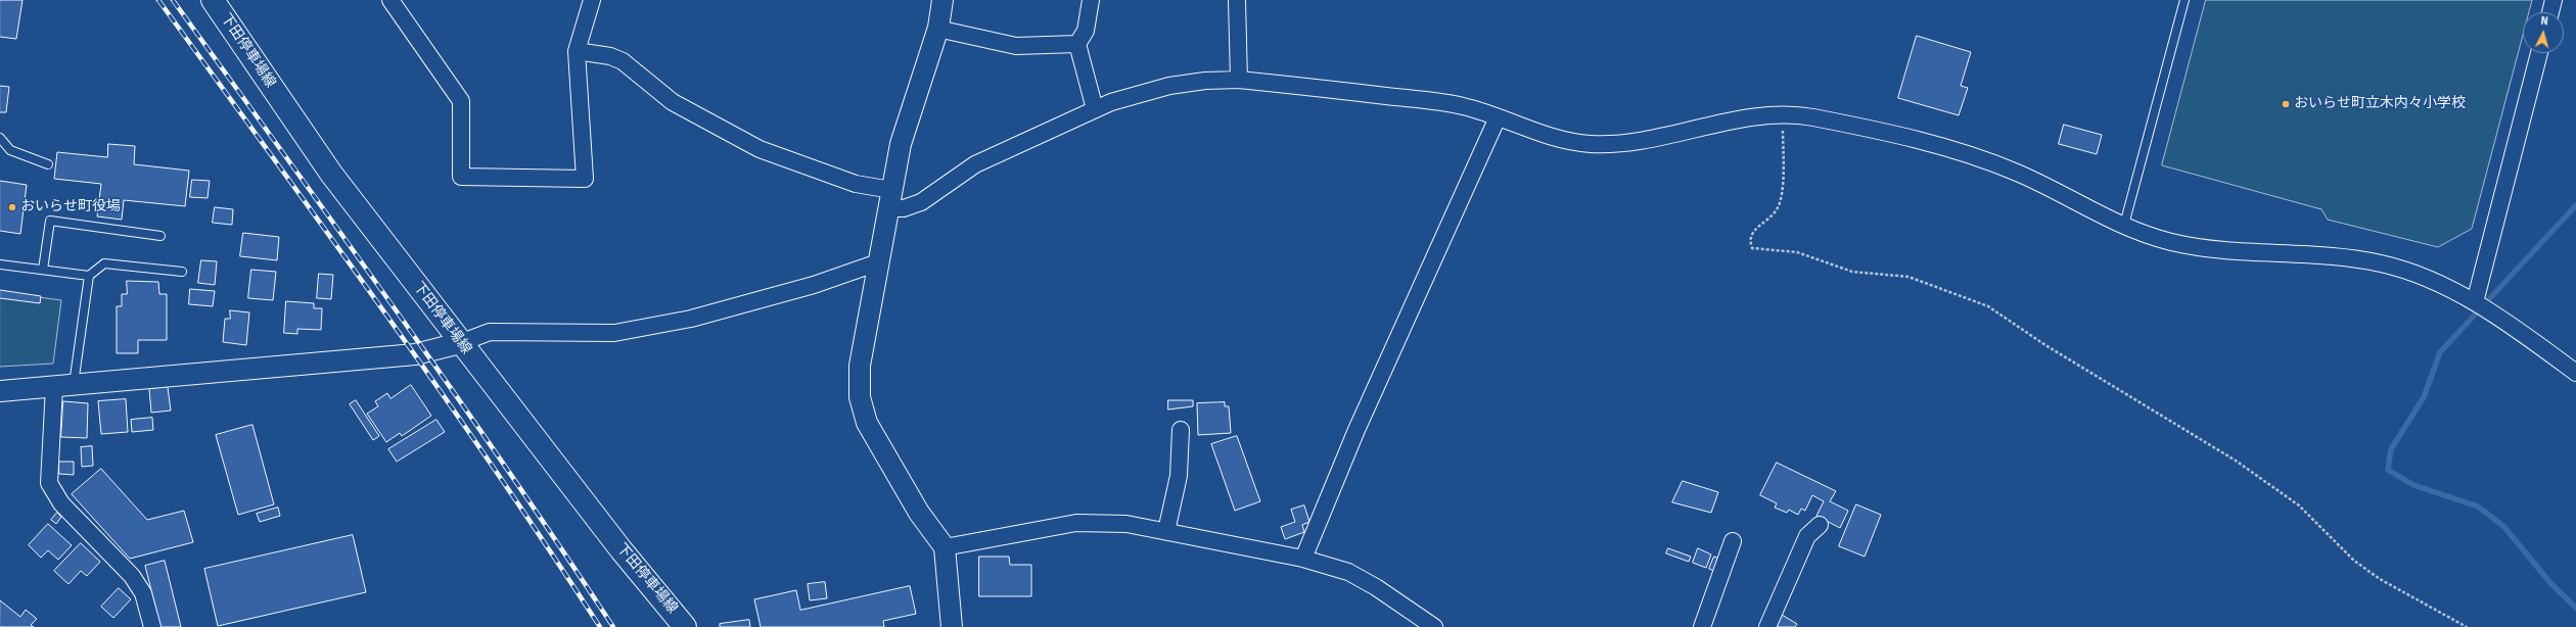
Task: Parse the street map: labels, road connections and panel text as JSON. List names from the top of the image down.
{
  "streets": {
    "main road": ["下田停車場線"]
  },
  "places": ["おいらせ町立木内々小学校", "おいらせ町役場"],
  "north": "top"
}
